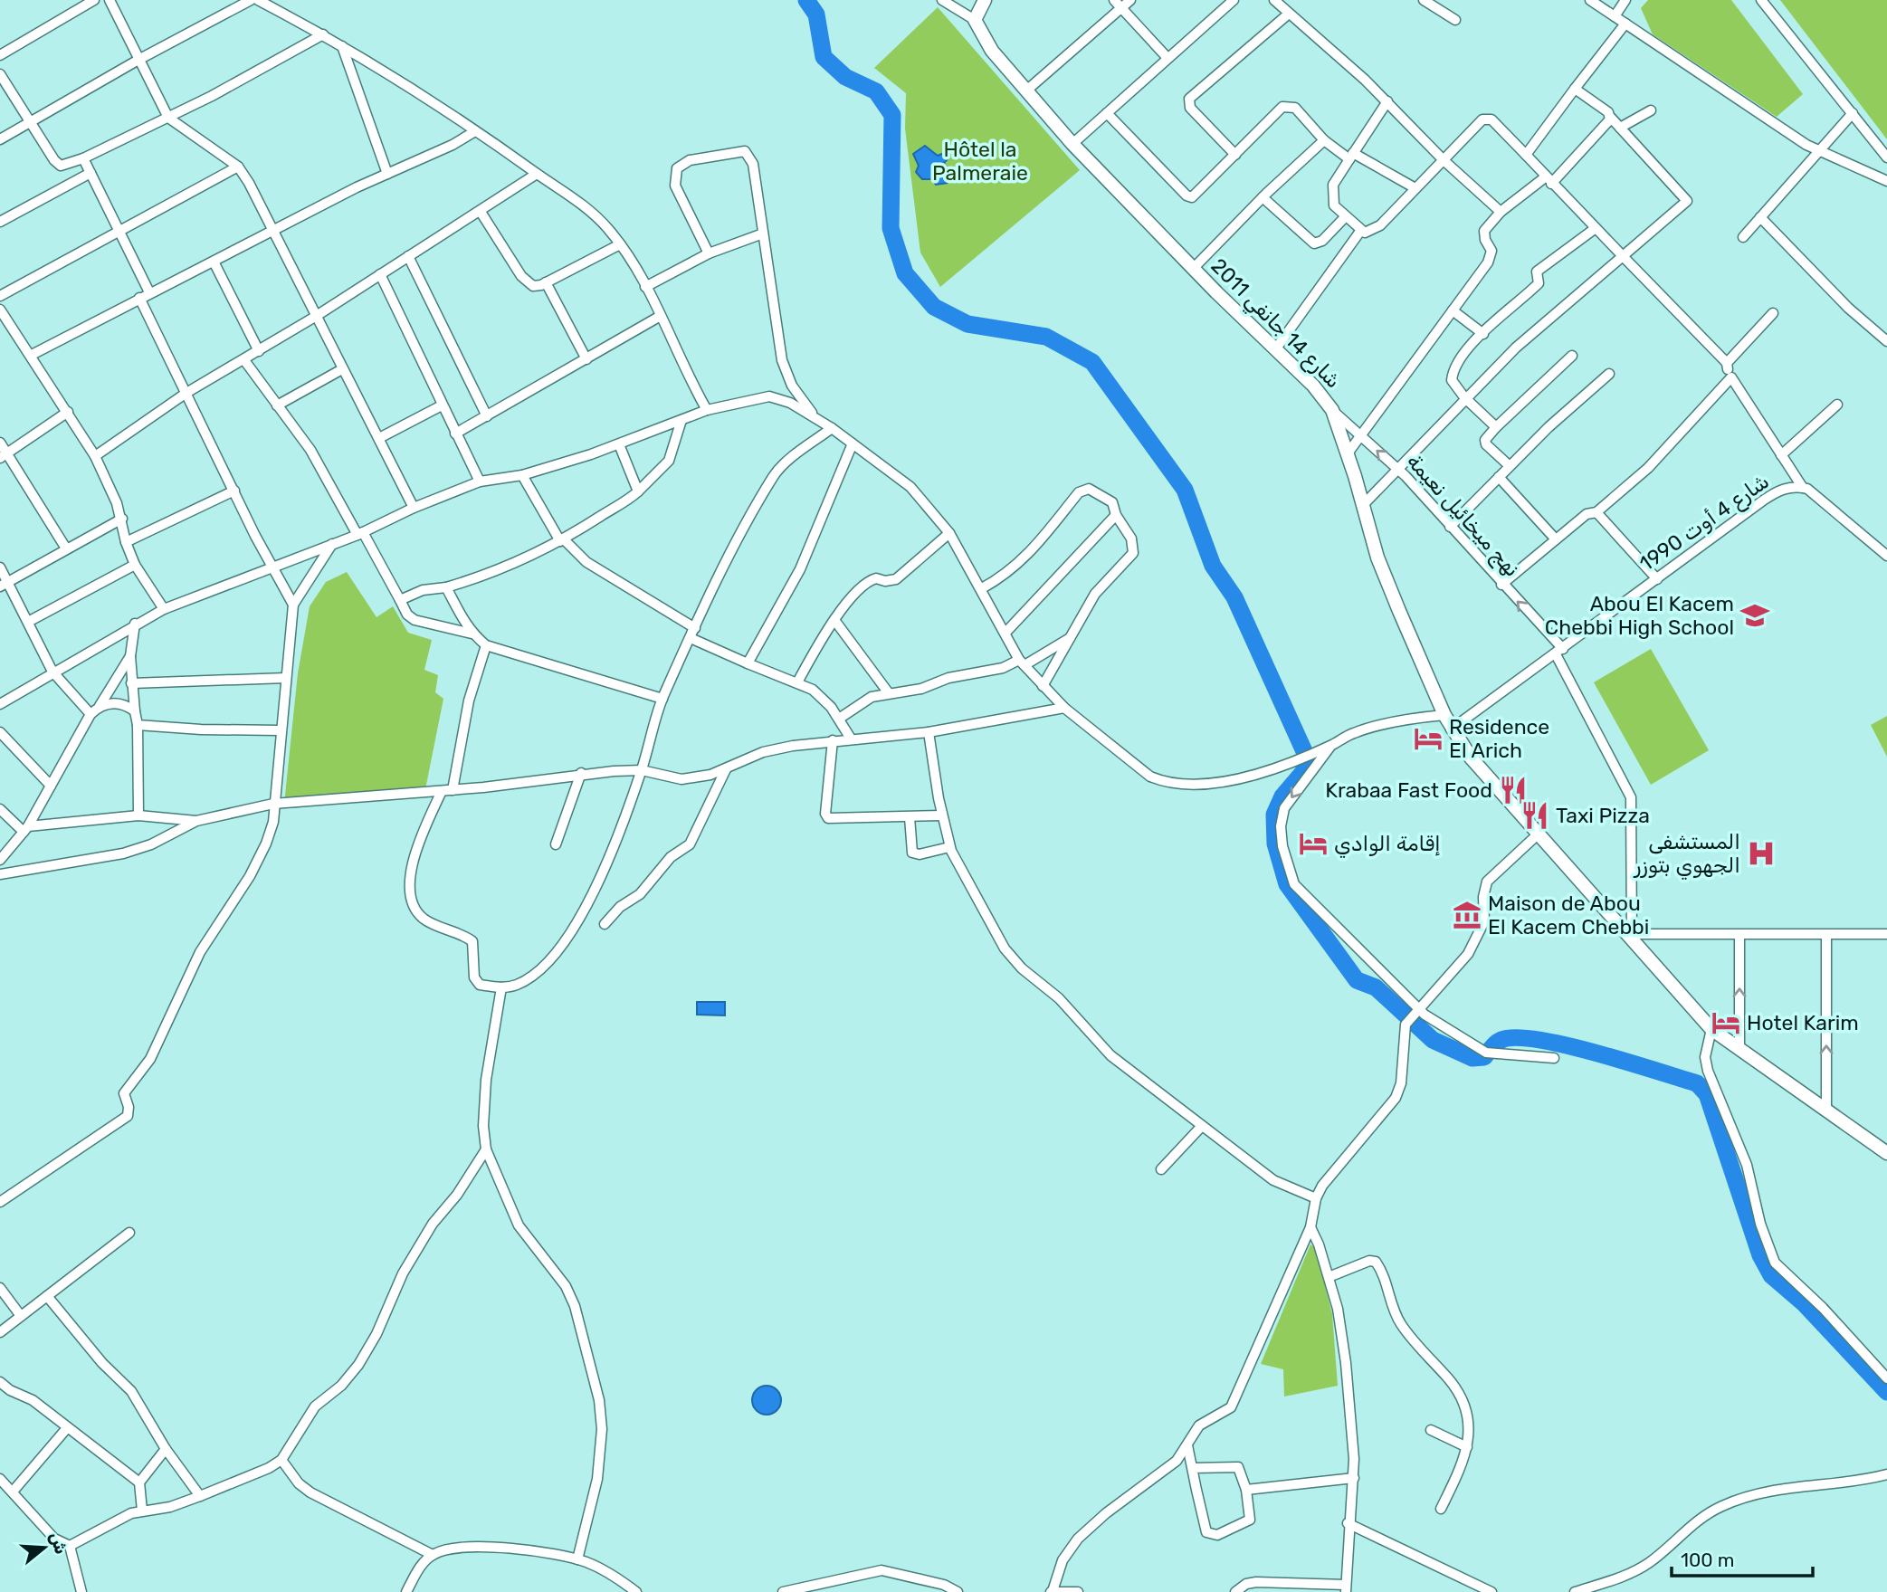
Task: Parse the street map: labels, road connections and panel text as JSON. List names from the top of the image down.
{
  "streets": {
    "main road": ["شارع 14 جانفي 2011"],
    "street": ["نهج ميخائيل نعيمة", "شارع 4 أوت 1990"]
  },
  "crossings": [
    ["شارع 14 جانفي 2011", "نهج ميخائيل نعيمة"],
    ["شارع 14 جانفي 2011", "شارع 4 أوت 1990"],
    ["نهج ميخائيل نعيمة", "شارع 4 أوت 1990"]
  ],
  "parks": ["Hôtel la Palmeraie"],
  "places": {
    "school or university": ["Abou El Kacem Chebbi High School"],
    "hotel": ["Residence El Arich", "إقامة الوادي", "Hotel Karim"],
    "restaurant": ["Krabaa Fast Food", "Taxi Pizza"],
    "hospital": ["المستشفى الجهوي بتوزر"],
    "museum": ["Maison de Abou El Kacem Chebbi"]
  },
  "scale_bar": "100 m",
  "north": "right"
}
